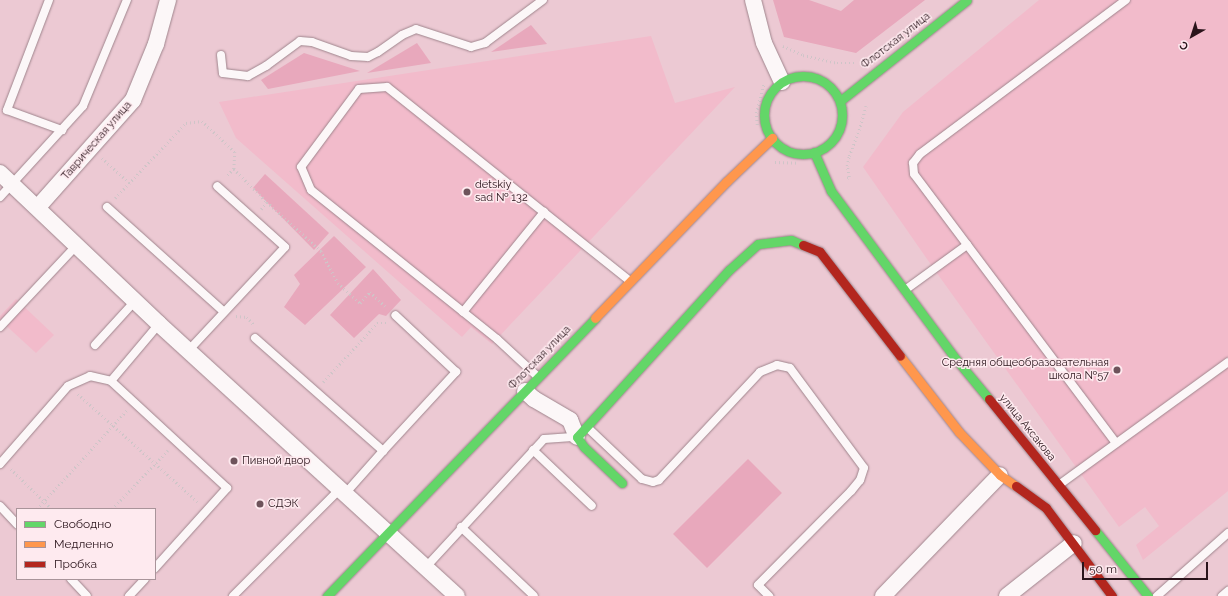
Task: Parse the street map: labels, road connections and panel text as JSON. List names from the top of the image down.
{
  "streets": {
    "street": ["Флотская улица", "Таврическая улица", "улица Аксакова"]
  },
  "crossings": [
    ["Флотская улица", "улица Аксакова"]
  ],
  "places": [
    "detskiy sad № 132",
    "Средняя общеобразовательная школа №57",
    "Пивной двор",
    "СДЭК"
  ],
  "legend": ["Свободно", "Медленно", "Пробка"],
  "scale_bar": "50 m",
  "north": "bottom left"
}
